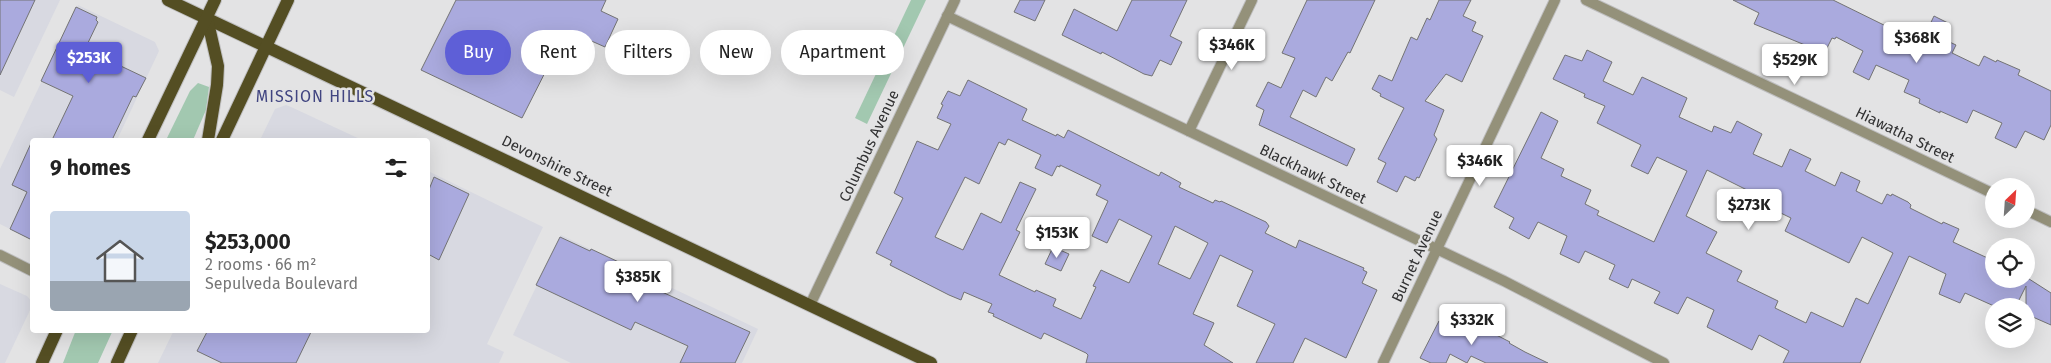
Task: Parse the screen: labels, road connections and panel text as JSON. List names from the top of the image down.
{
  "streets": {
    "main road": ["Devonshire Street"],
    "street": [
      "Hiawatha Street",
      "Columbus Avenue",
      "Blackhawk Street",
      "Burnet Avenue"
    ]
  },
  "crossings": [
    ["Columbus Avenue", "Devonshire Street"],
    ["Columbus Avenue", "Blackhawk Street"],
    ["Blackhawk Street", "Burnet Avenue"]
  ],
  "districts": ["MISSION HILLS"],
  "north": "top right",
  "page": {
    "price": [
      "$368K",
      "$346K",
      "$253K",
      "$529K",
      "$346K",
      "$273K",
      "$153K",
      "$385K",
      "$332K"
    ],
    "chip": [
      "Buy",
      "Rent",
      "Filters",
      "New",
      "Apartment"
    ],
    "heading": "9 homes",
    "list": [
      {
        "name": "$253,000",
        "note": "2 rooms · 66 m² · Sepulveda Boulevard"
      }
    ]
  }
}
